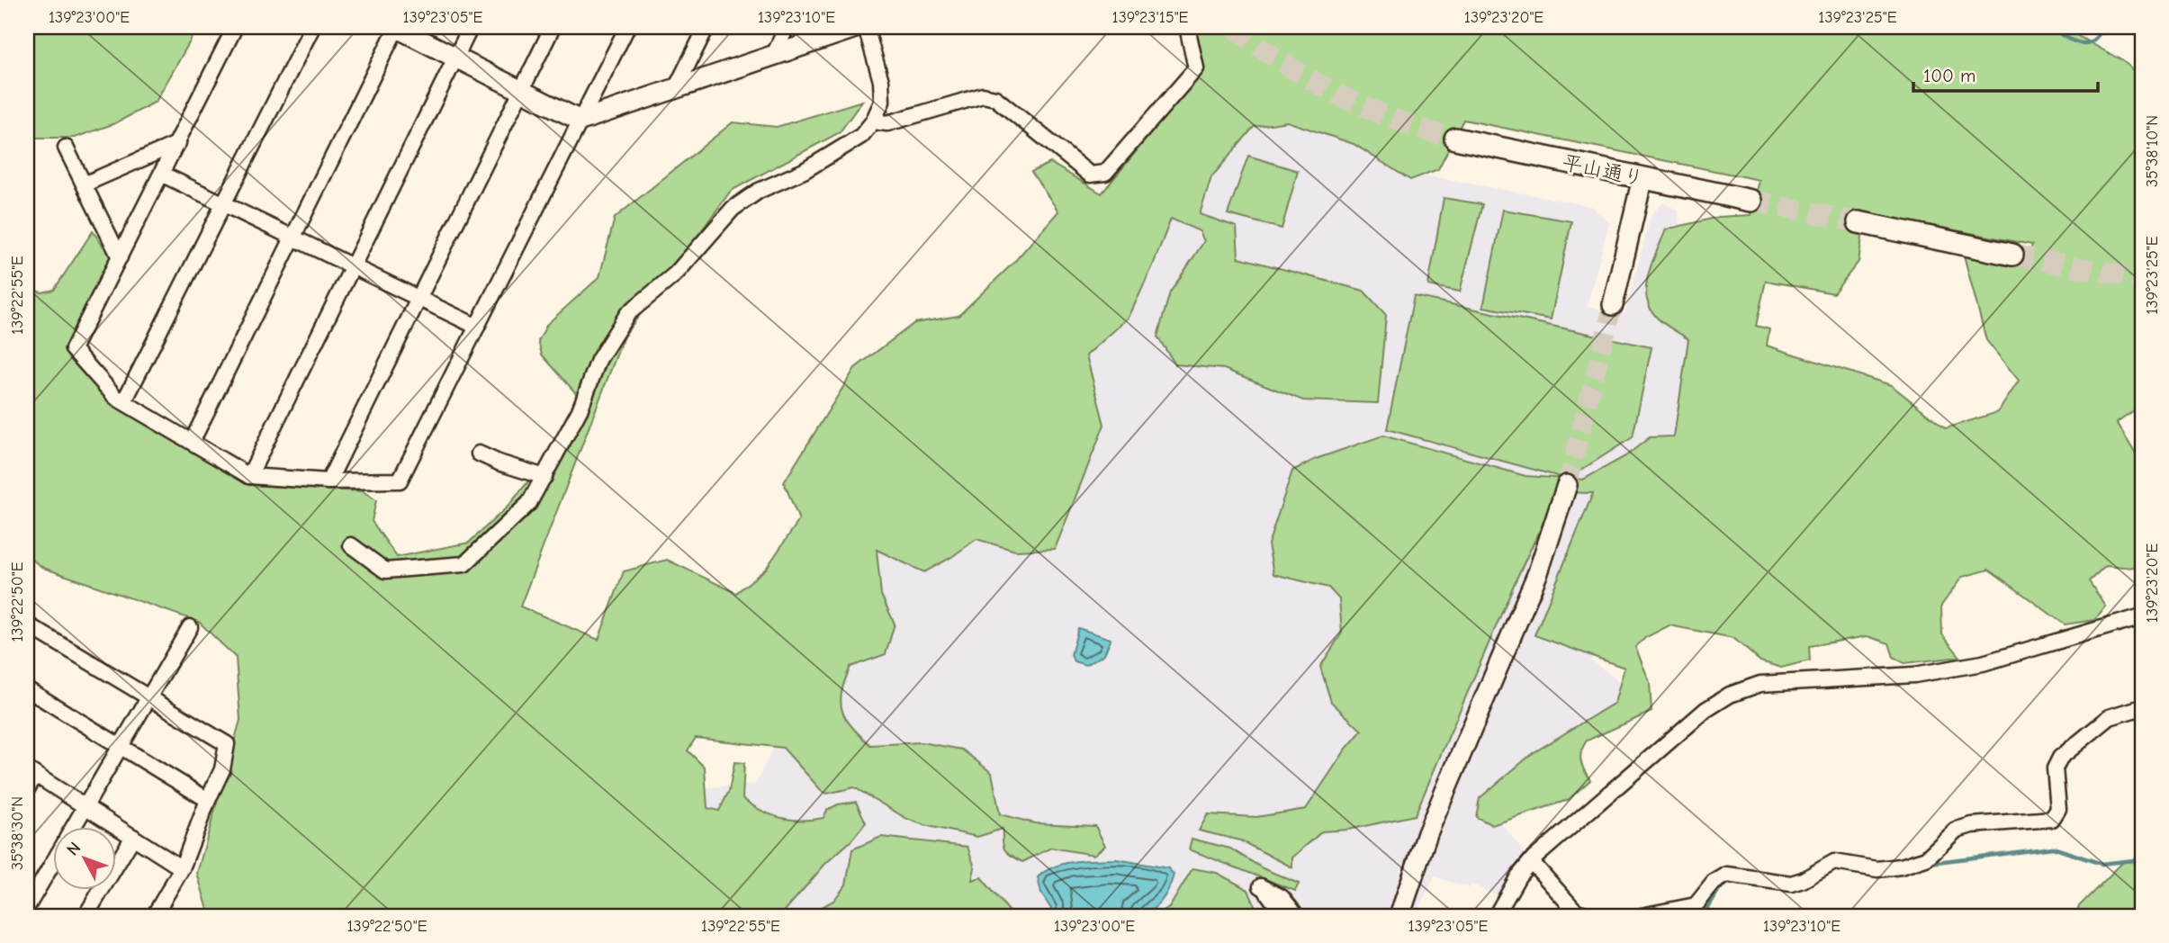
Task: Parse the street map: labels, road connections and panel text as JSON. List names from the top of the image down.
{
  "streets": {
    "main road": ["平山通り"]
  },
  "scale_bar": "100 m",
  "north": "top left",
  "coordinates": [
    "139°23'00\"E",
    "139°23'05\"E",
    "139°23'10\"E",
    "139°23'15\"E",
    "139°23'20\"E",
    "139°23'25\"E",
    "35°38'10\"N",
    "139°22'55\"E",
    "139°22'50\"E",
    "35°38'30\"N"
  ]
}
